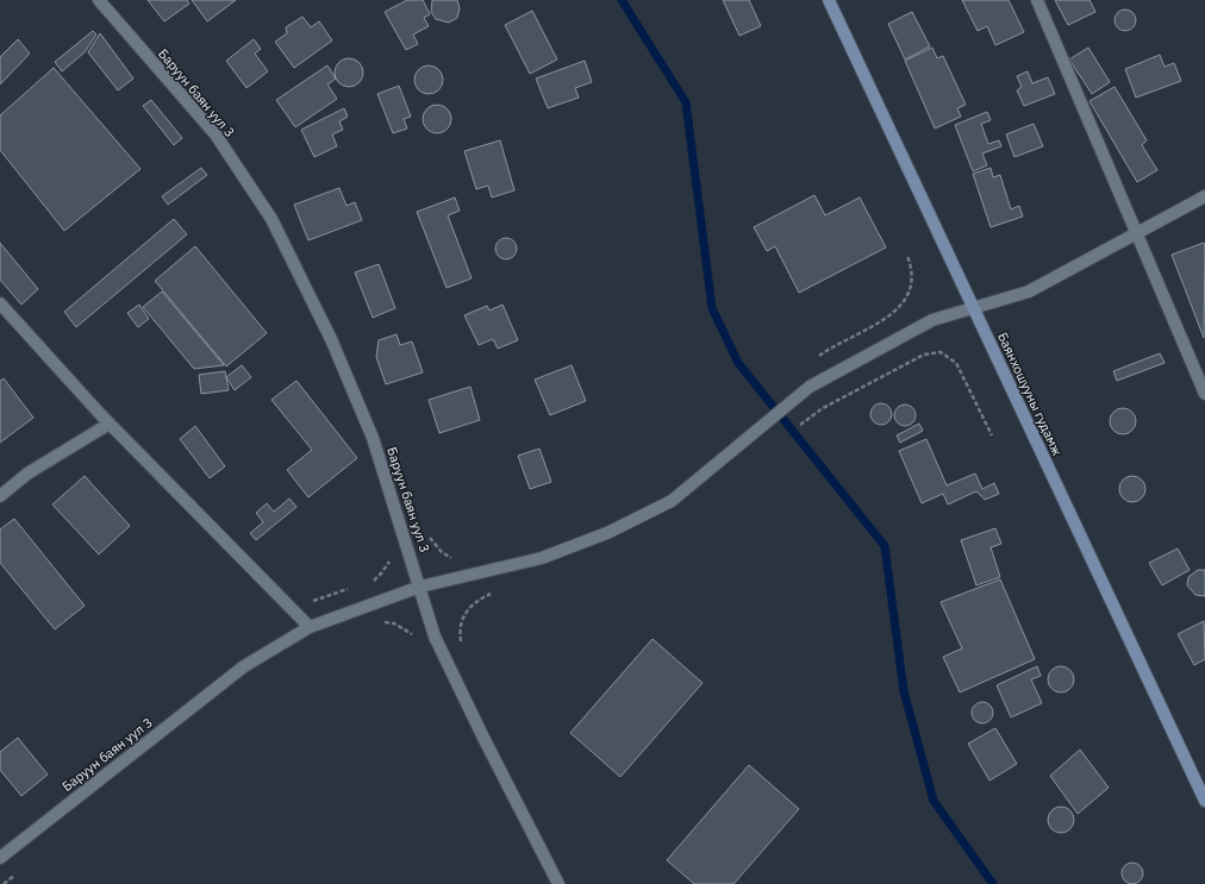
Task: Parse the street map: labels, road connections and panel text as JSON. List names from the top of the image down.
{
  "streets": {
    "main road": ["Баянхошууны гудамж"],
    "street": ["Баруун баян уул 3"]
  }
}
